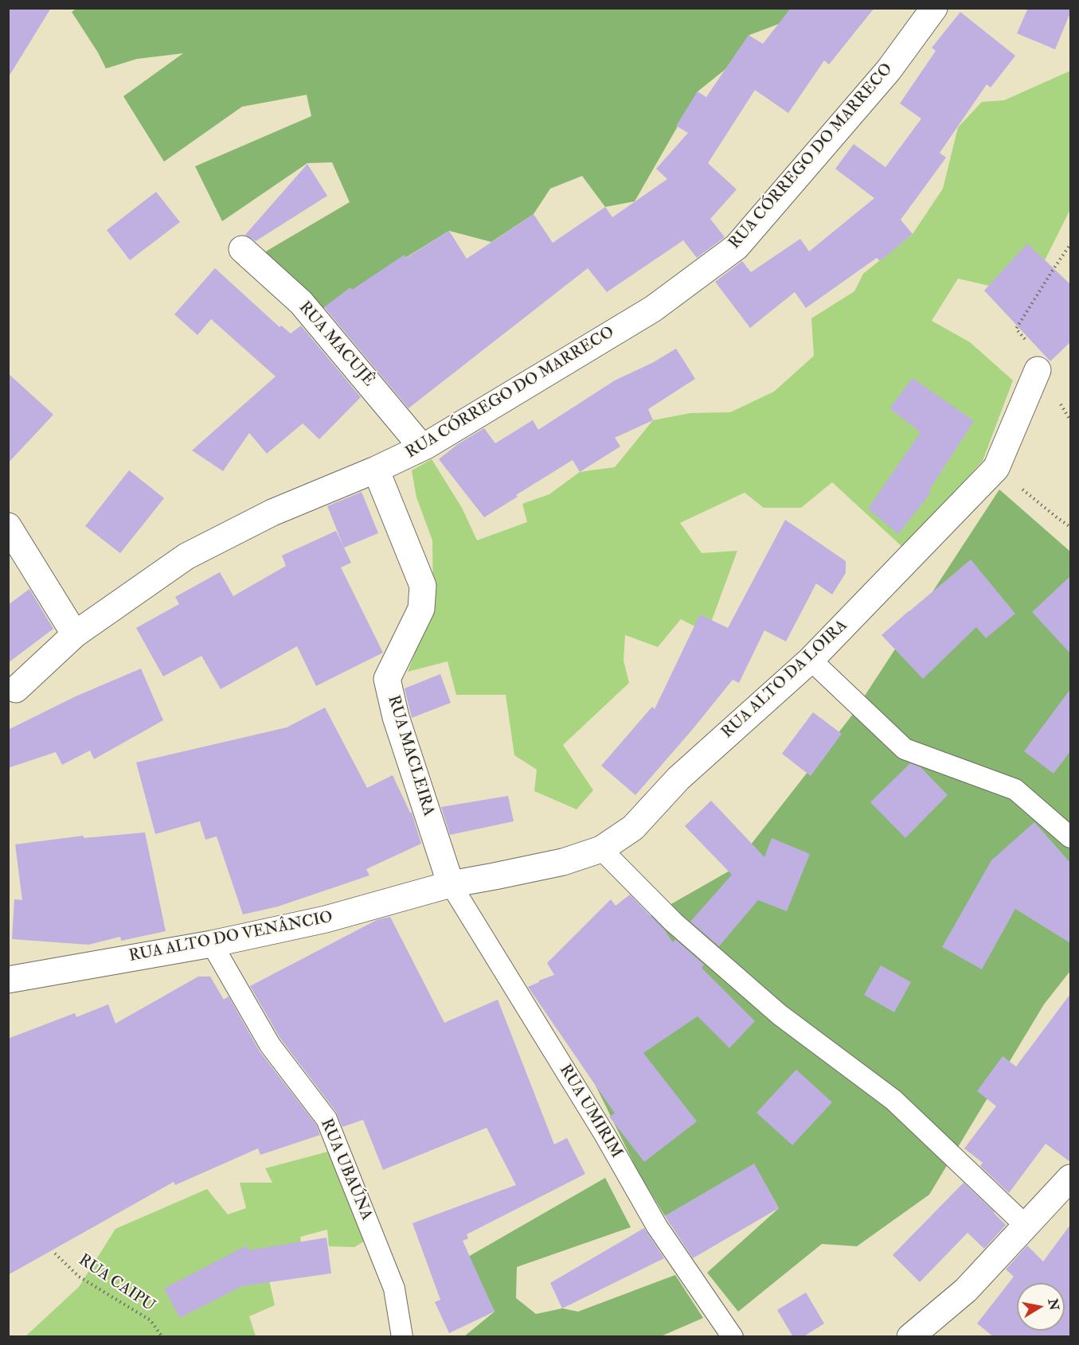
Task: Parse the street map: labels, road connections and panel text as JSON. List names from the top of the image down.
{
  "streets": {
    "street": [
      "RUA CÓRREGO DO MARRECO",
      "RUA MACUJÊ",
      "RUA ALTO DA LOIRA",
      "RUA MACLEIRA",
      "RUA ALTO DO VENÂNCIO"
    ],
    "lane": ["RUA UMIRIM", "RUA UBAÚNA"],
    "path": ["RUA CAIPU"]
  },
  "crossings": [
    ["RUA CÓRREGO DO MARRECO", "RUA MACUJÊ"],
    ["RUA CÓRREGO DO MARRECO", "RUA MACLEIRA"],
    ["RUA ALTO DA LOIRA", "RUA MACLEIRA"],
    ["RUA ALTO DA LOIRA", "RUA ALTO DO VENÂNCIO"],
    ["RUA ALTO DA LOIRA", "RUA UMIRIM"],
    ["RUA MACLEIRA", "RUA ALTO DO VENÂNCIO"],
    ["RUA MACLEIRA", "RUA UMIRIM"],
    ["RUA ALTO DO VENÂNCIO", "RUA UMIRIM"],
    ["RUA ALTO DO VENÂNCIO", "RUA UBAÚNA"]
  ],
  "north": "right"
}
